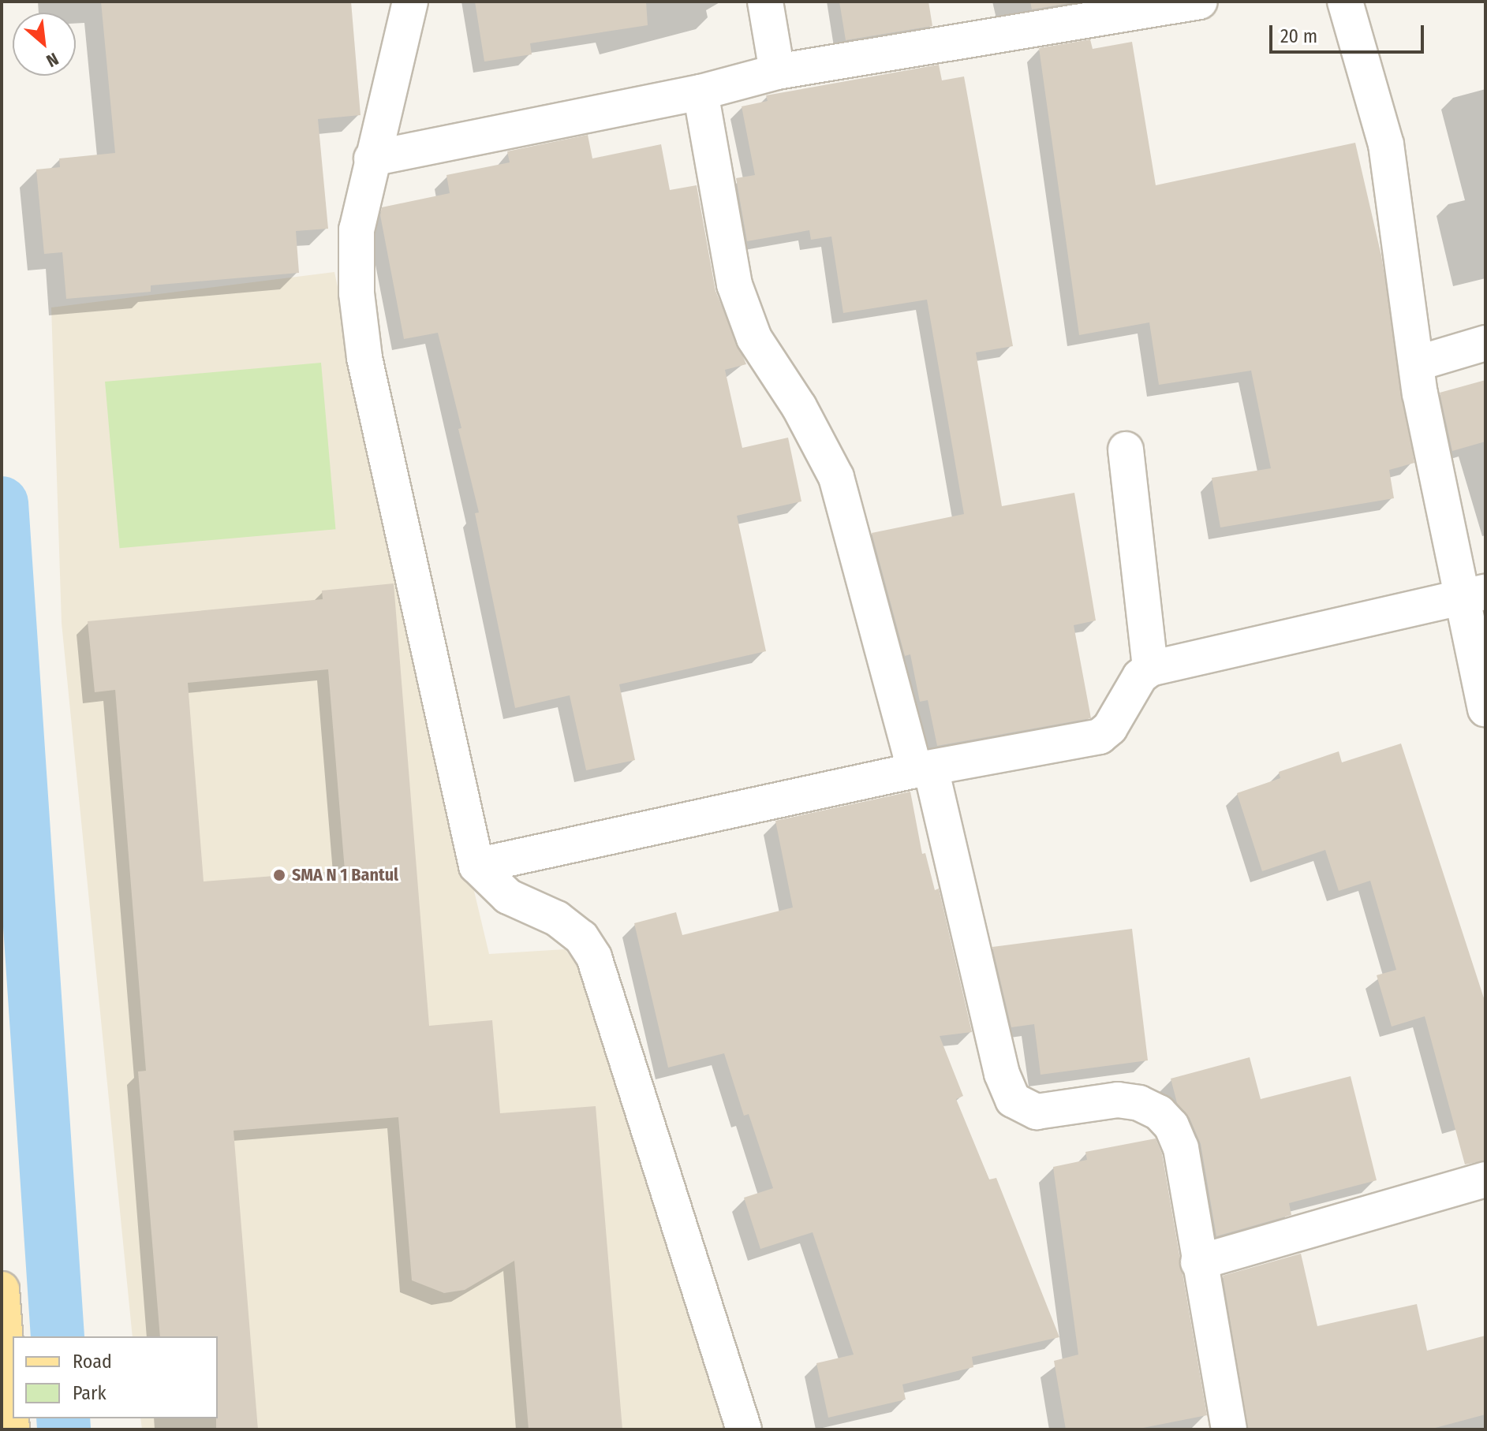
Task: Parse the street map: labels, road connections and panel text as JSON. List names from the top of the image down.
{
  "places": ["SMA N 1 Bantul"],
  "legend": ["Road", "Park"],
  "scale_bar": "20 m",
  "north": "bottom right"
}
